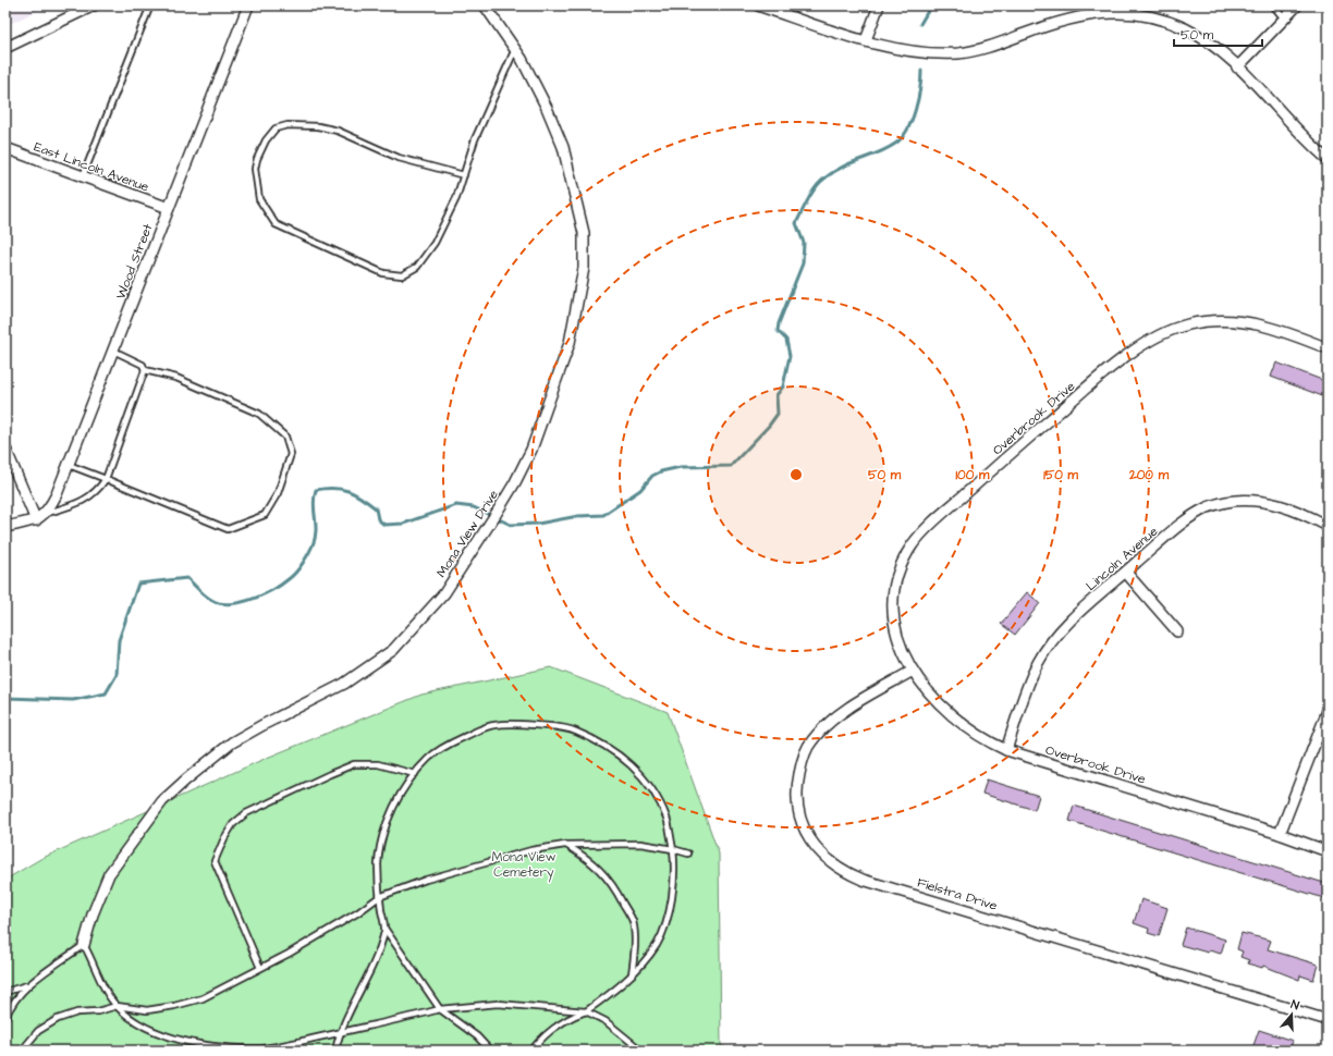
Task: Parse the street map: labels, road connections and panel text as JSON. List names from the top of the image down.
{
  "streets": {
    "street": [
      "East Lincoln Avenue",
      "Wood Street",
      "Overbrook Drive",
      "Mona View Drive",
      "Lincoln Avenue",
      "Fielstra Drive"
    ]
  },
  "crossings": [
    ["East Lincoln Avenue", "Wood Street"],
    ["Overbrook Drive", "Lincoln Avenue"],
    ["Overbrook Drive", "Fielstra Drive"]
  ],
  "parks": ["Mona View Cemetery"],
  "scale_bar": "50 m",
  "north": "top",
  "rings": [
    "50 m",
    "100 m",
    "150 m",
    "200 m"
  ]
}
